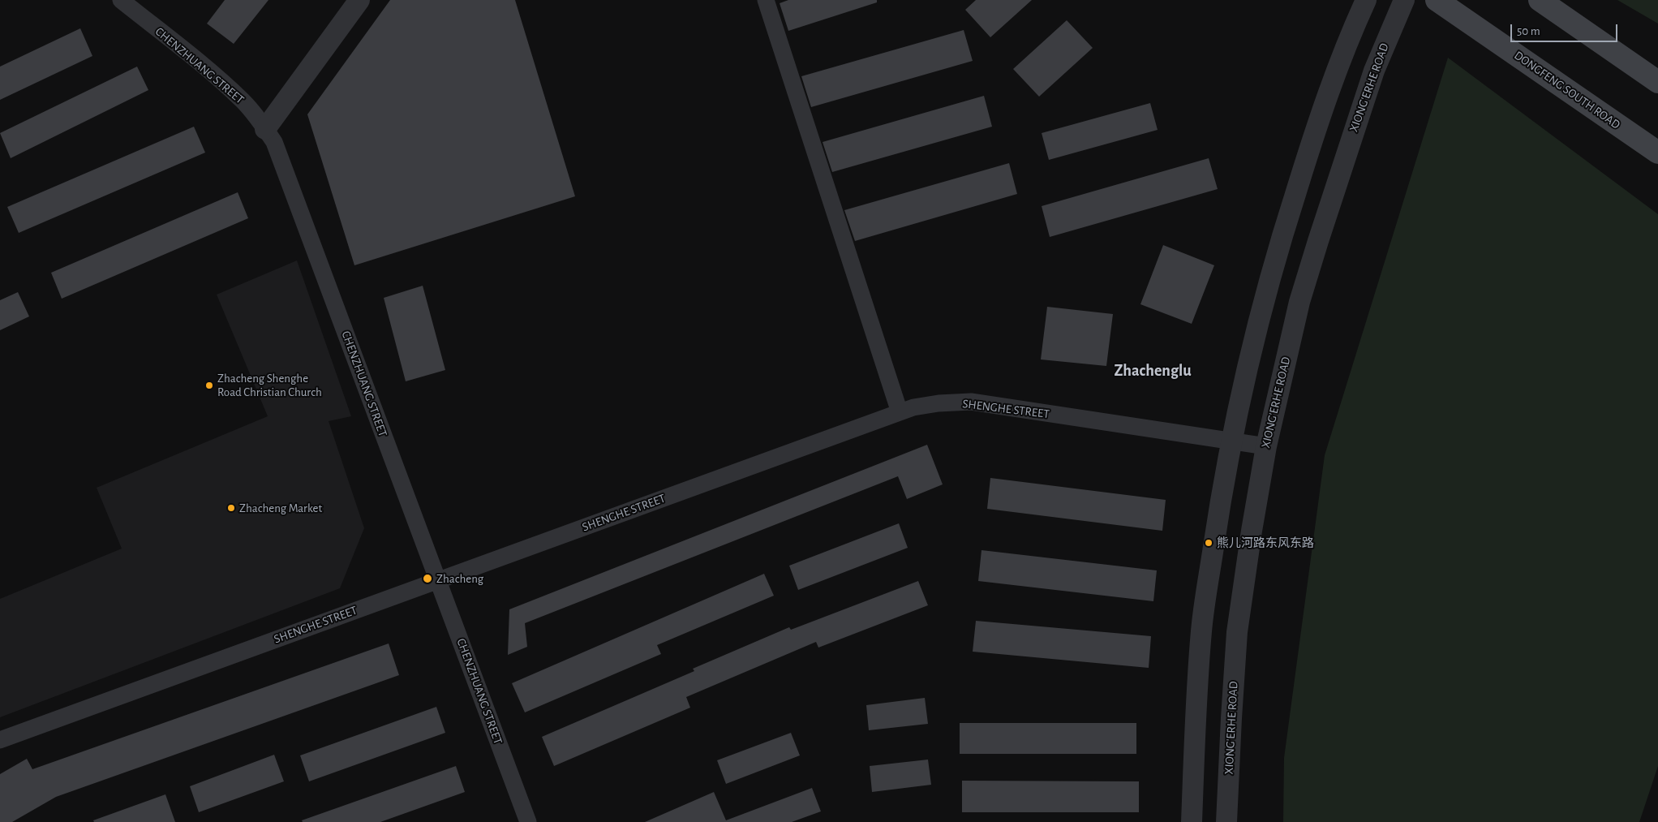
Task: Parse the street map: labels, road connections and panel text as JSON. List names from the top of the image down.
{
  "streets": {
    "main road": ["DONGFENG SOUTH ROAD"],
    "street": ["CHENZHUANG STREET", "XIONG'ERHE ROAD", "SHENGHE STREET"]
  },
  "crossings": [
    ["CHENZHUANG STREET", "SHENGHE STREET"],
    ["XIONG'ERHE ROAD", "SHENGHE STREET"]
  ],
  "districts": ["Zhachenglu"],
  "places": [
    "Zhacheng Shenghe Road Christian Church",
    "Zhacheng Market",
    "熊儿河路东风东路",
    "Zhacheng"
  ],
  "scale_bar": "50 m"
}
